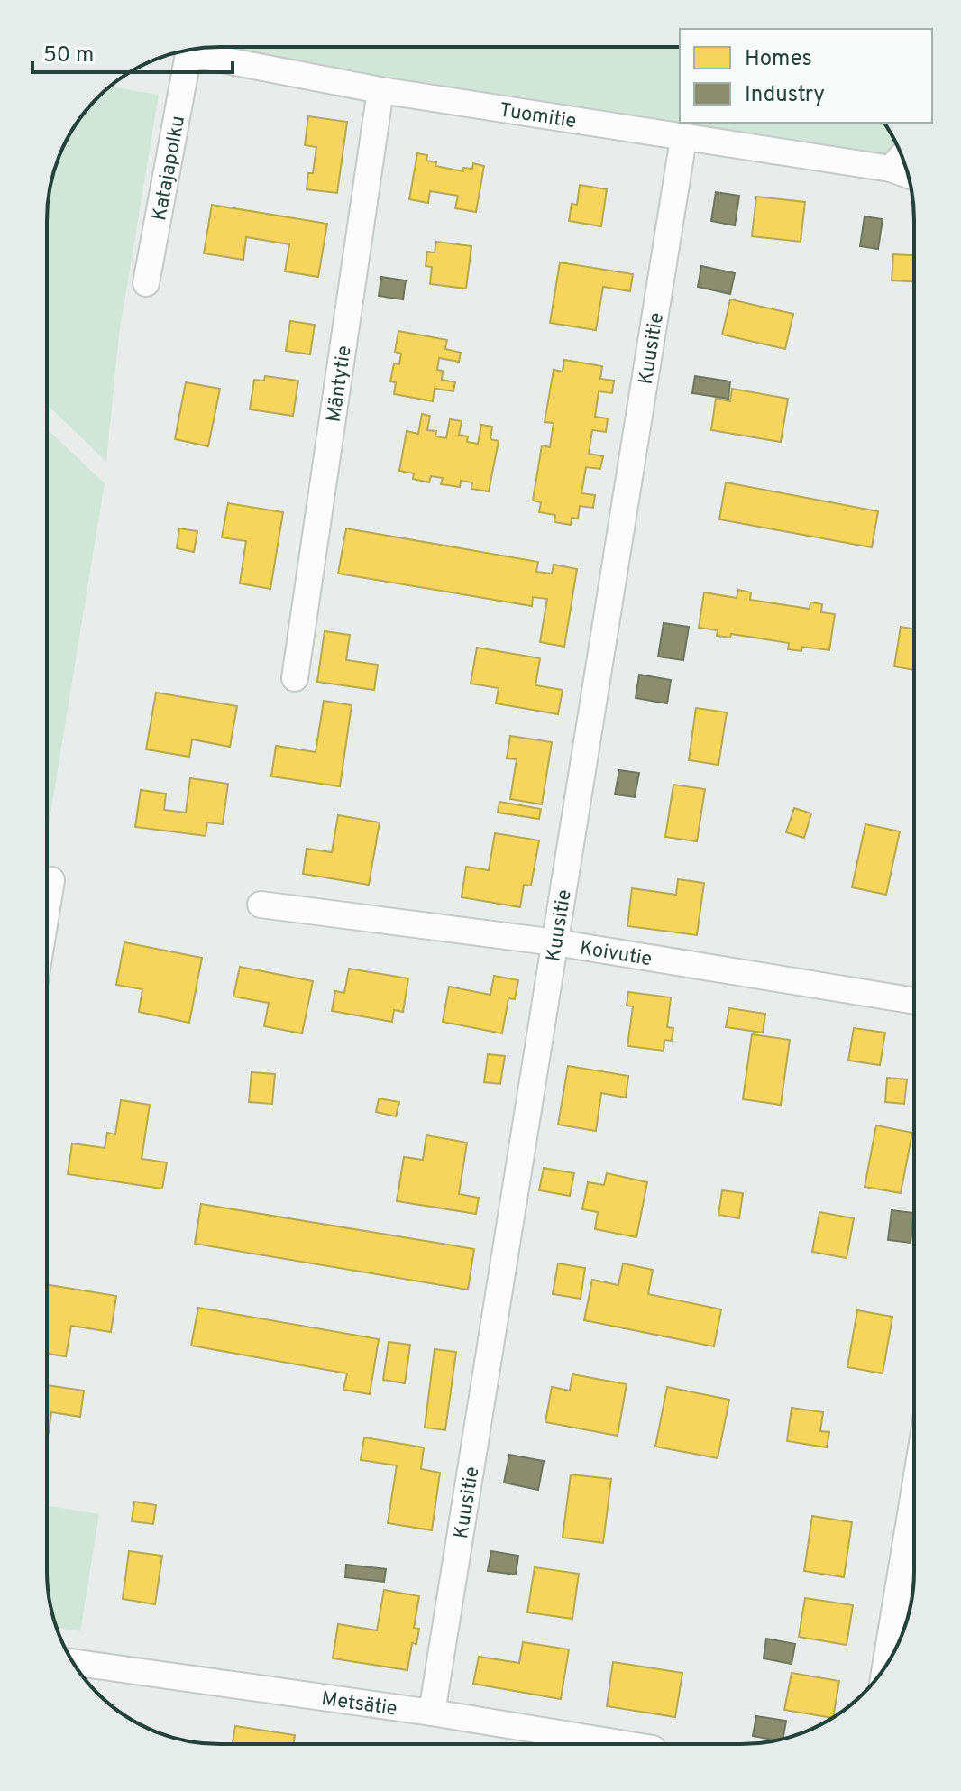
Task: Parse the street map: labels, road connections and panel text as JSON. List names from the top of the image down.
{
  "streets": {
    "street": [
      "Tuomitie",
      "Katajapolku",
      "Kuusitie",
      "Mäntytie",
      "Koivutie",
      "Metsätie"
    ]
  },
  "crossings": [
    ["Tuomitie", "Kuusitie"],
    ["Tuomitie", "Mäntytie"],
    ["Kuusitie", "Koivutie"],
    ["Kuusitie", "Metsätie"]
  ],
  "legend": ["Homes", "Industry"],
  "scale_bar": "50 m"
}
